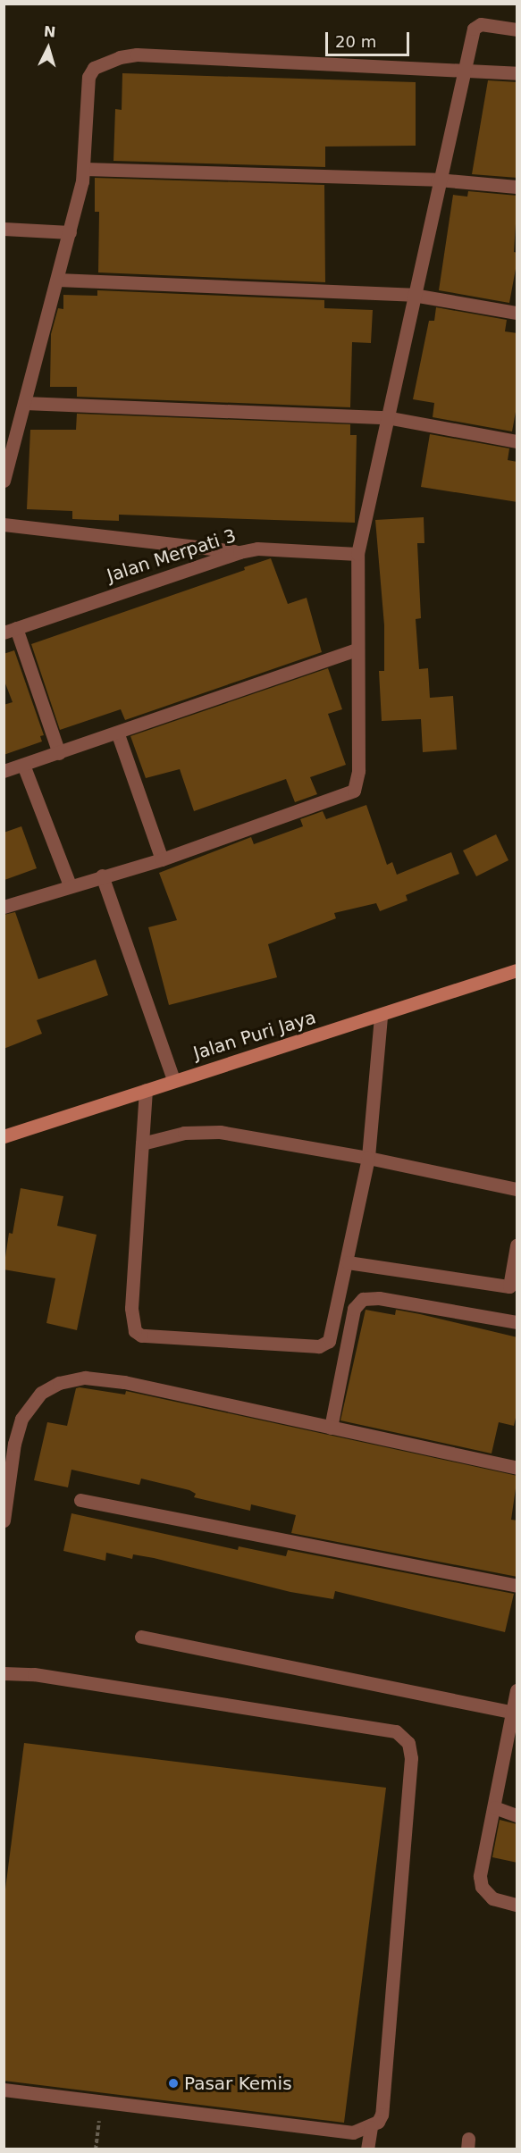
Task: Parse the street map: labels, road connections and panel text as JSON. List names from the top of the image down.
{
  "streets": {
    "street": ["Jalan Merpati 3", "Jalan Puri Jaya"]
  },
  "places": ["Pasar Kemis"],
  "scale_bar": "20 m",
  "north": "top"
}
